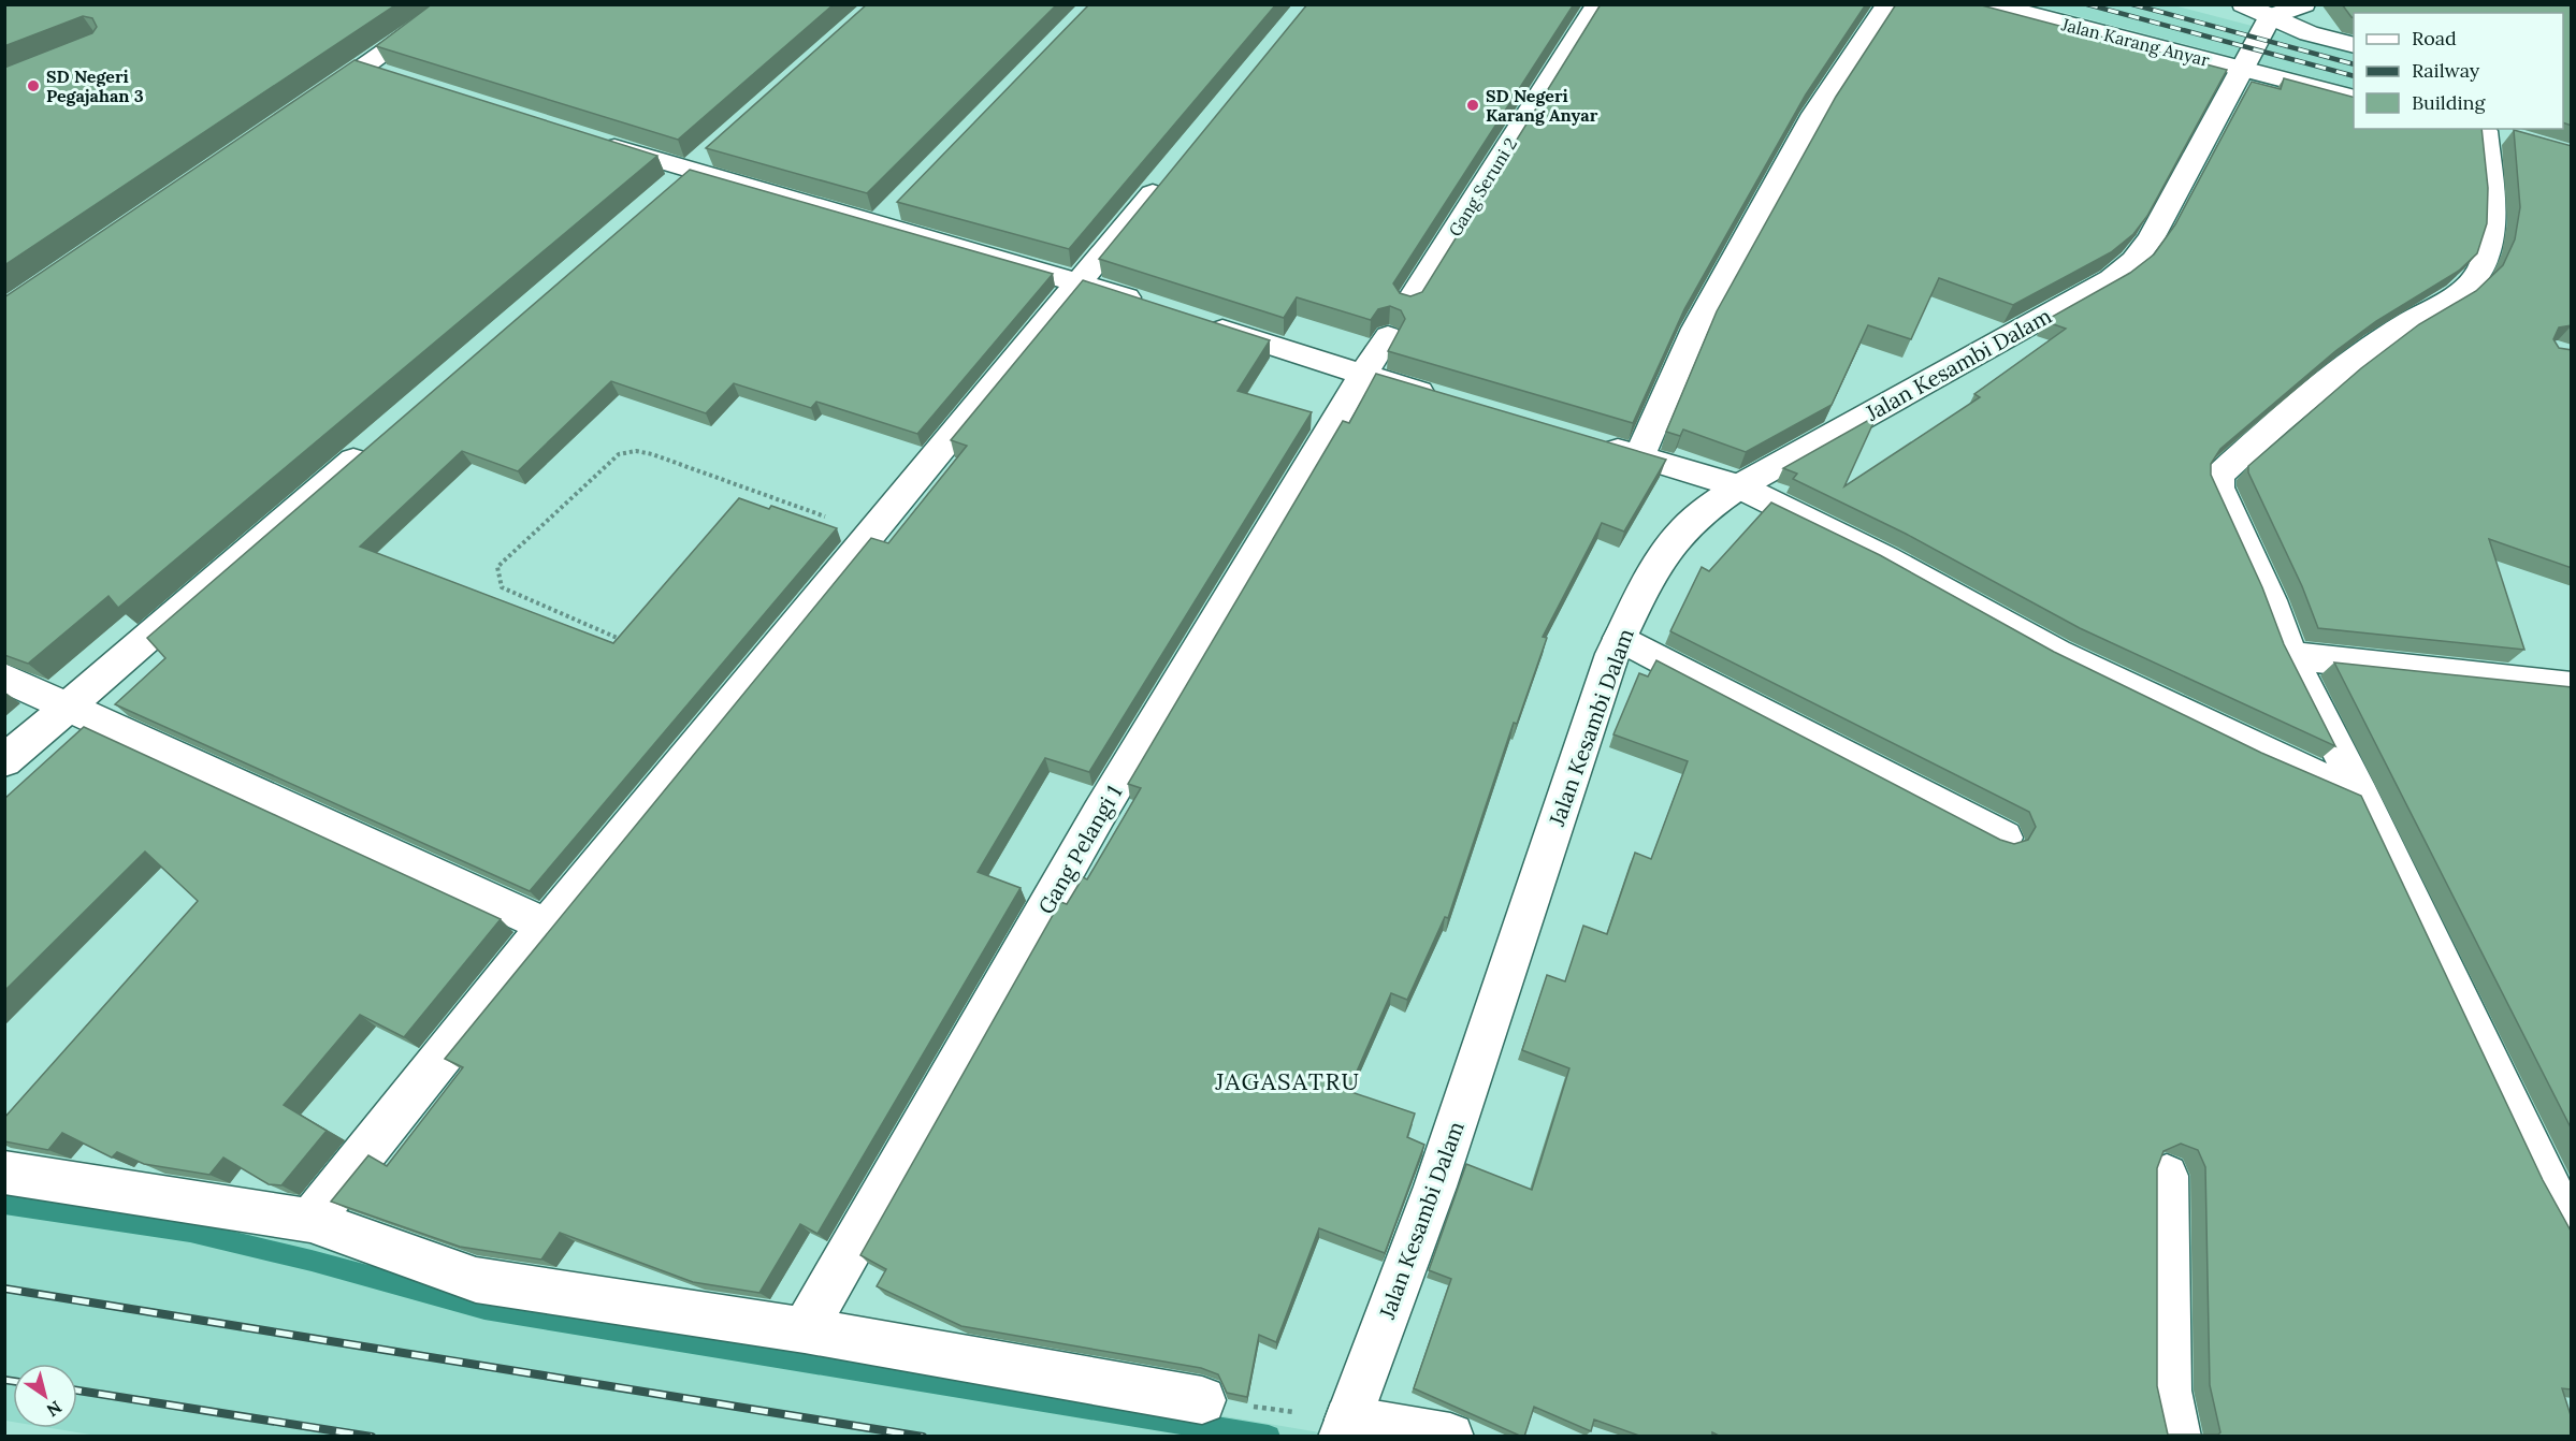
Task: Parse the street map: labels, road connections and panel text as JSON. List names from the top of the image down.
{
  "streets": {
    "street": [
      "Jalan Karang Anyar",
      "Gang Seruni 2",
      "Jalan Kesambi Dalam",
      "Gang Pelangi 1"
    ]
  },
  "crossings": [
    ["Jalan Karang Anyar", "Jalan Kesambi Dalam"]
  ],
  "districts": ["JAGASATRU"],
  "places": ["SD Negeri Pegajahan 3", "SD Negeri Karang Anyar"],
  "legend": ["Road", "Railway", "Building"],
  "north": "bottom right"
}
